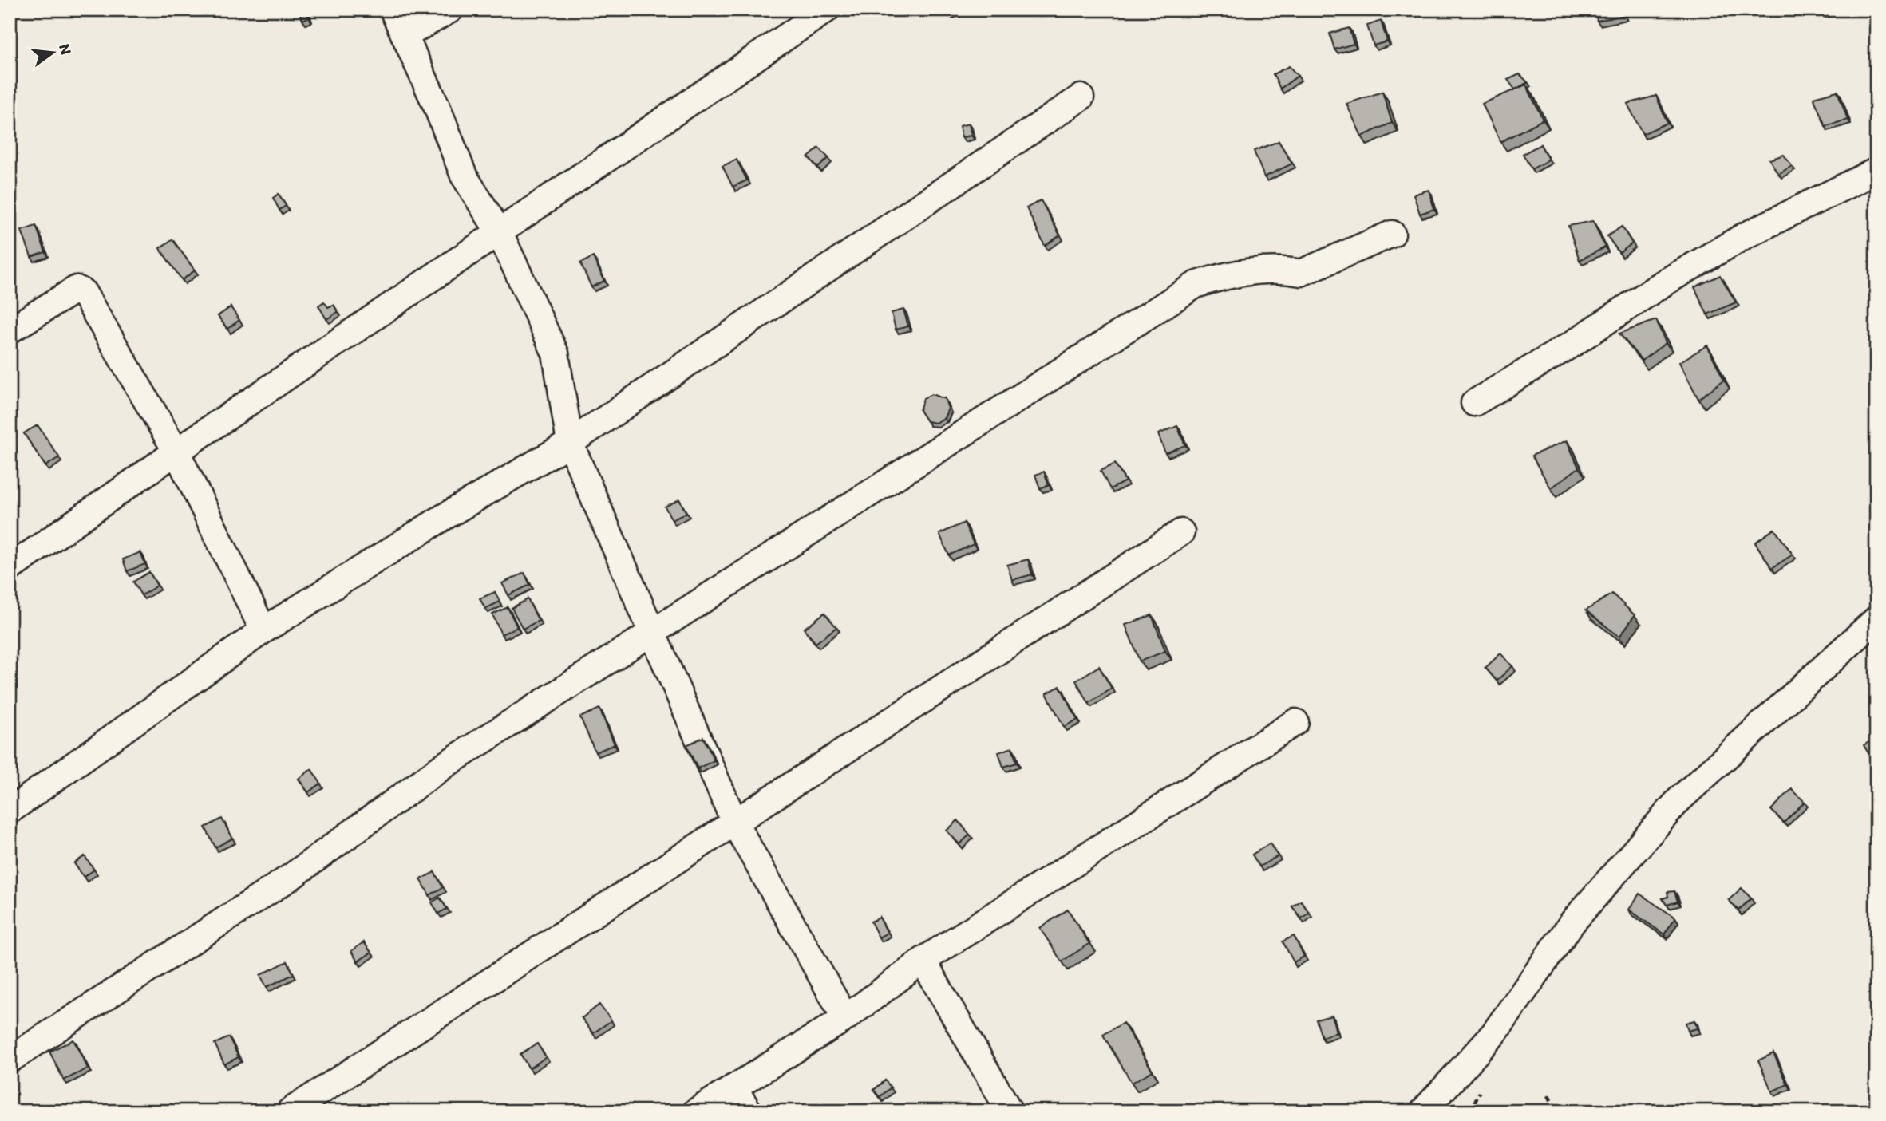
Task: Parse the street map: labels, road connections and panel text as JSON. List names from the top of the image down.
{
  "north": "right"
}
